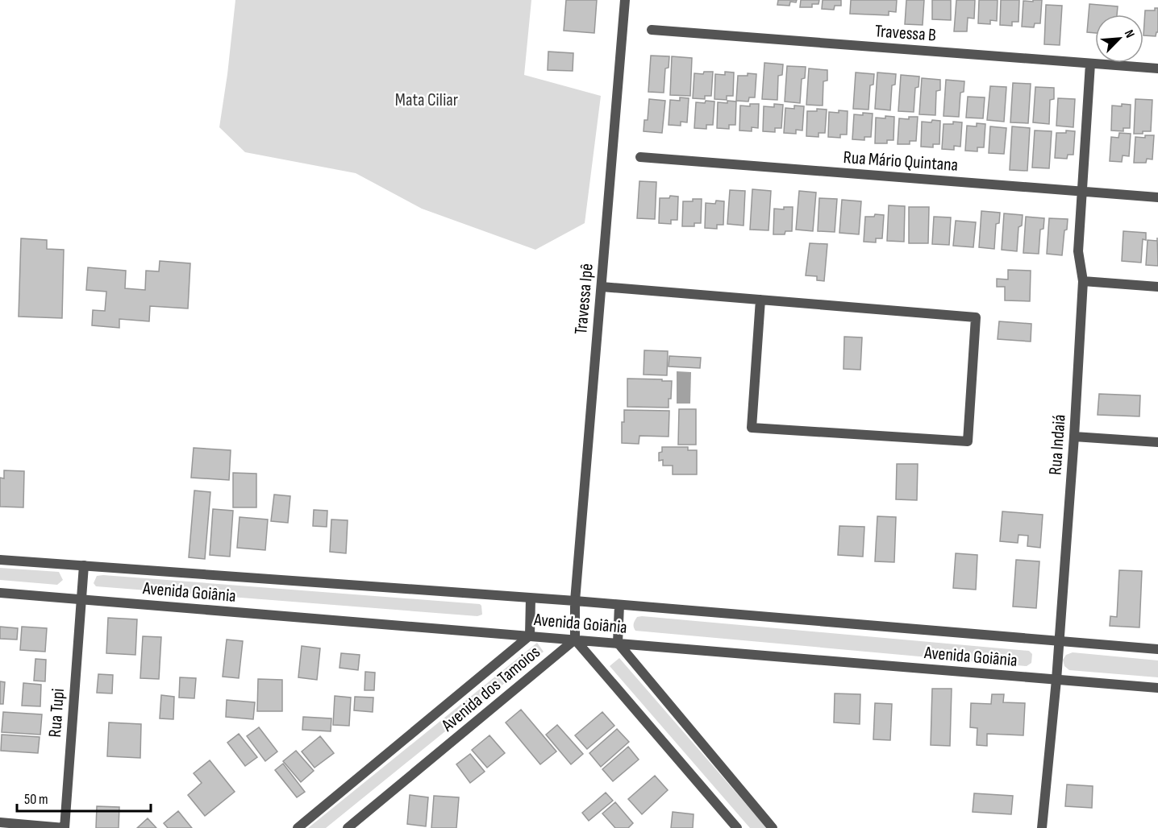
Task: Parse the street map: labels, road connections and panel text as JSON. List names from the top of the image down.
{
  "streets": {
    "street": [
      "Travessa B",
      "Rua Mário Quintana",
      "Travessa Ipê",
      "Rua Indaiá",
      "Avenida Goiânia",
      "Avenida dos Tamoios",
      "Rua Tupi"
    ]
  },
  "crossings": [
    ["Travessa B", "Rua Indaiá"],
    ["Rua Mário Quintana", "Rua Indaiá"],
    ["Travessa Ipê", "Avenida Goiânia"],
    ["Travessa Ipê", "Avenida dos Tamoios"],
    ["Rua Indaiá", "Avenida Goiânia"],
    ["Avenida Goiânia", "Avenida dos Tamoios"],
    ["Avenida Goiânia", "Rua Tupi"]
  ],
  "parks": ["Mata Ciliar"],
  "scale_bar": "50 m",
  "north": "top right"
}
